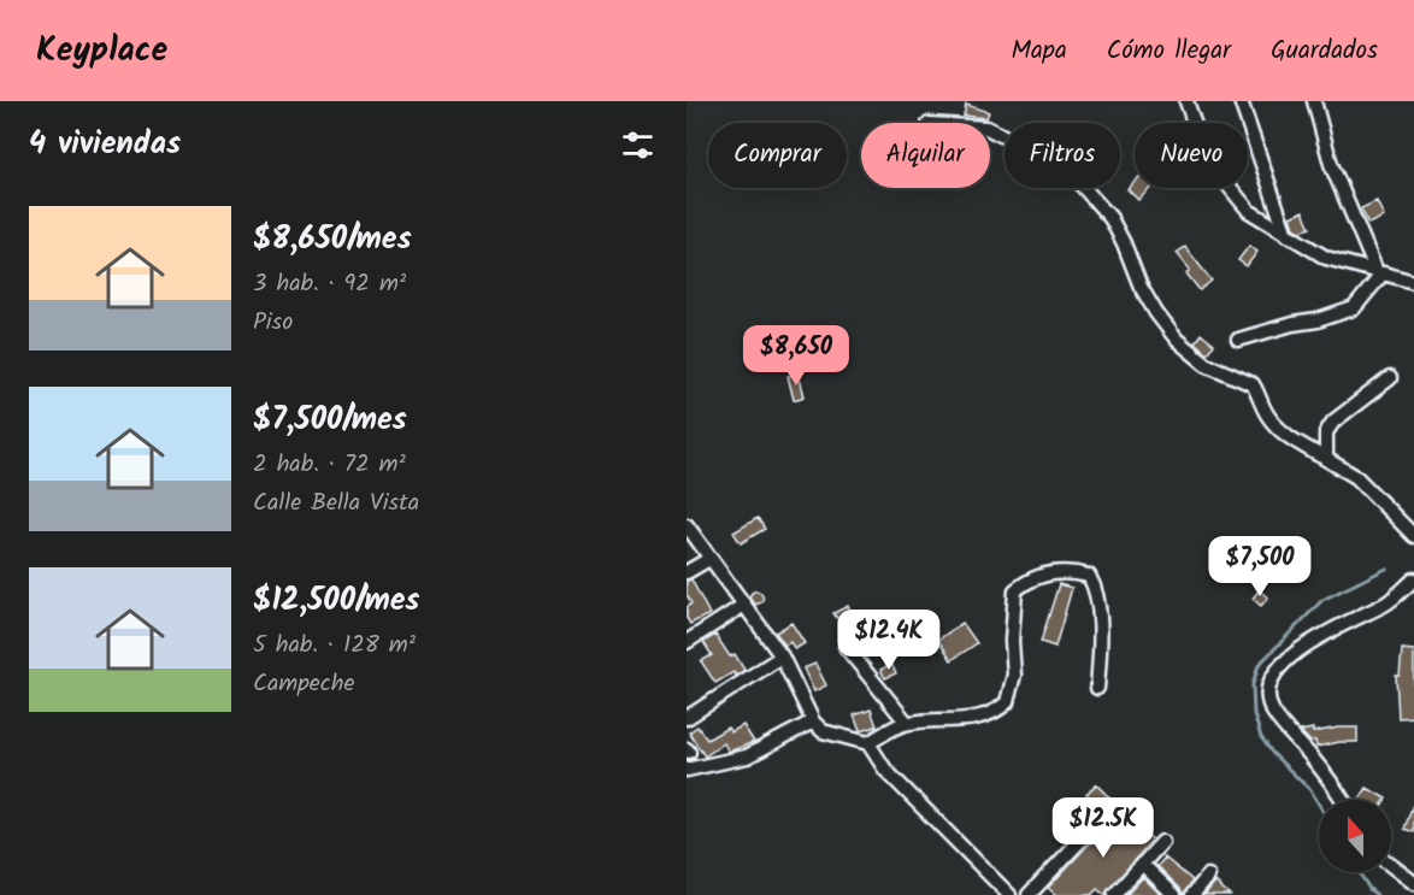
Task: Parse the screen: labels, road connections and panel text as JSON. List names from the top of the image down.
{
  "north": "top",
  "page": {
    "header": "Keyplace",
    "nav": ["Mapa", "Cómo llegar", "Guardados"],
    "heading": "4 viviendas",
    "chip": [
      "Comprar",
      "Alquilar",
      "Filtros",
      "Nuevo"
    ],
    "list": [
      {
        "name": "$8,650/mes",
        "note": "3 hab. · 92 m² · Piso"
      },
      {
        "name": "$7,500/mes",
        "note": "2 hab. · 72 m² · Calle Bella Vista"
      },
      {
        "name": "$12,500/mes",
        "note": "5 hab. · 128 m² · Campeche"
      }
    ],
    "price": [
      "$8,650",
      "$7,500",
      "$12.4K",
      "$12.5K"
    ]
  }
}
